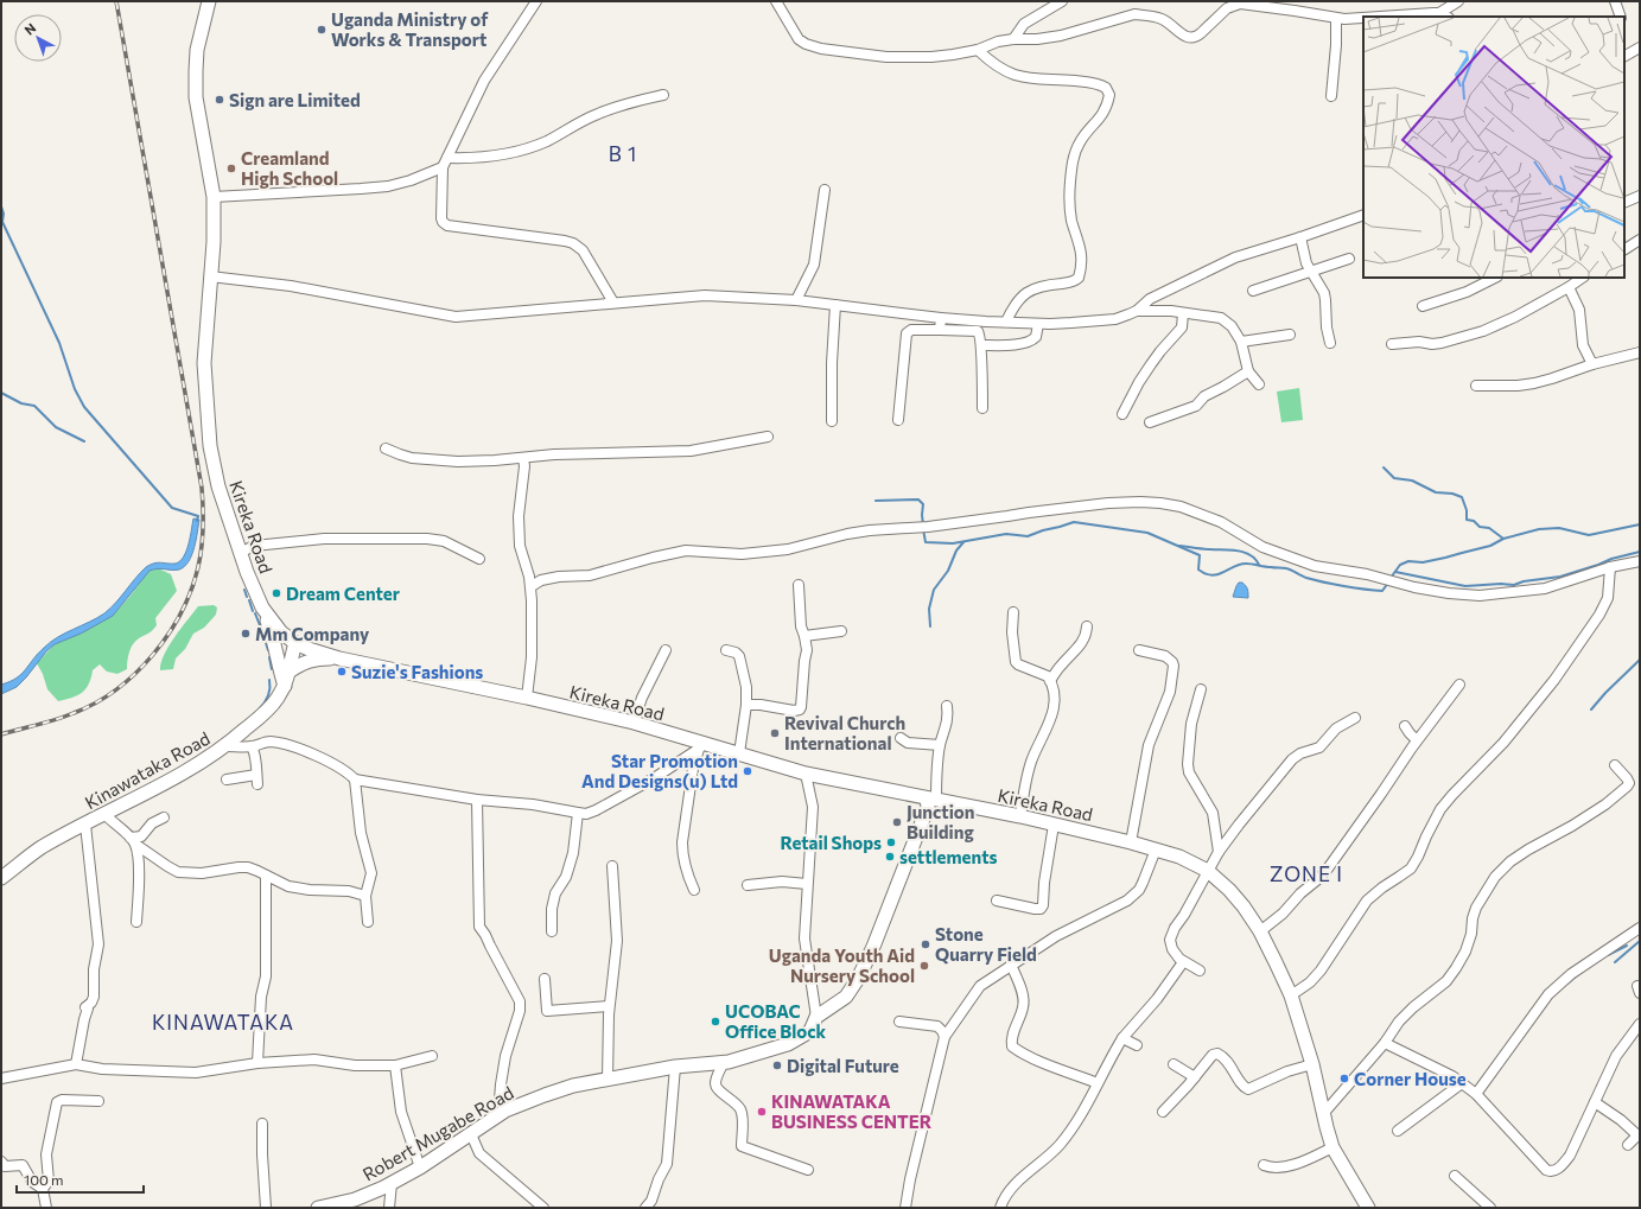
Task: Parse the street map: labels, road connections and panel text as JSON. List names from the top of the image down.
{
  "streets": {
    "main road": ["Kireka Road", "Kinawataka Road", "Robert Mugabe Road"]
  },
  "crossings": [
    ["Kireka Road", "Kinawataka Road"],
    ["Kireka Road", "Robert Mugabe Road"]
  ],
  "districts": ["B 1", "ZONE I", "KINAWATAKA"],
  "places": [
    "Uganda Ministry of Works & Transport",
    "Sign are Limited",
    "Creamland High School",
    "Dream Center",
    "Mm Company",
    "Suzie's Fashions",
    "Revival Church International",
    "Star Promotion And Designs(u) Ltd",
    "Junction Building",
    "Retail Shops",
    "settlements",
    "Stone Quarry Field",
    "Uganda Youth Aid Nursery School",
    "UCOBAC Office Block",
    "Digital Future",
    "Corner House",
    "KINAWATAKA BUSINESS CENTER"
  ],
  "scale_bar": "100 m",
  "north": "top left"
}
